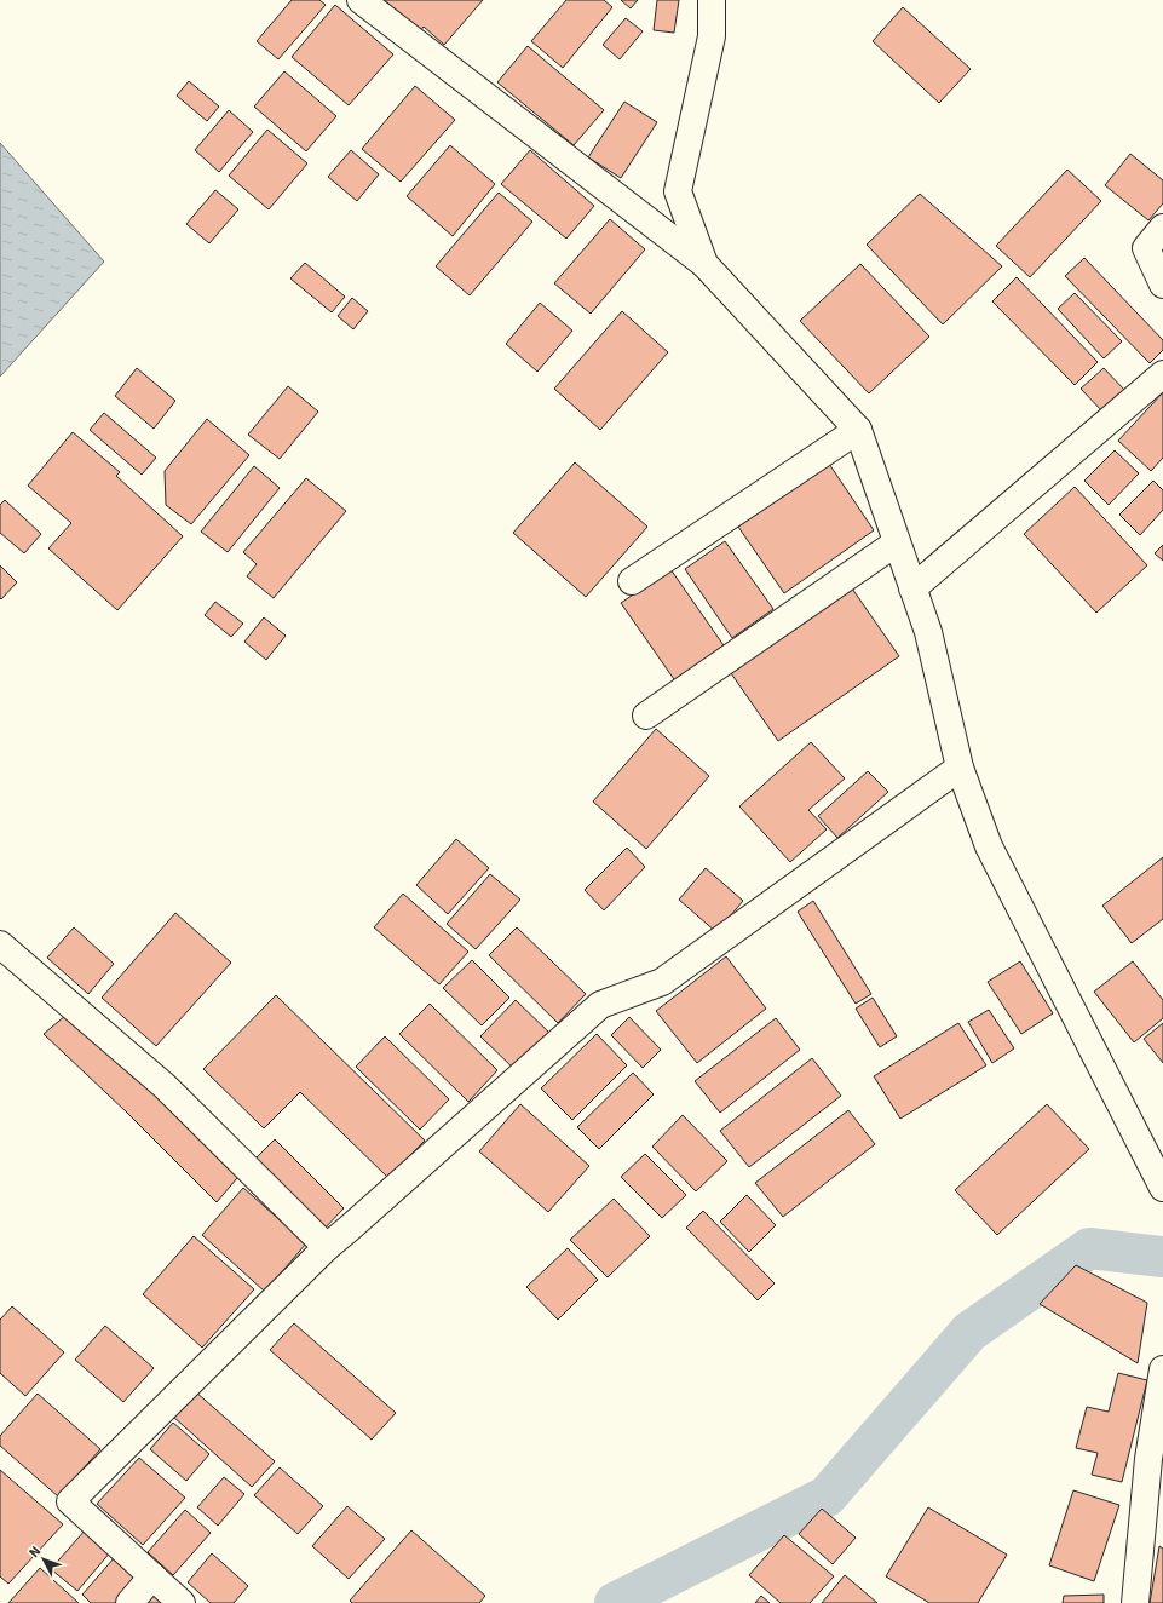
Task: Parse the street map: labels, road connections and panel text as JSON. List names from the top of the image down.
{
  "north": "top left"
}
